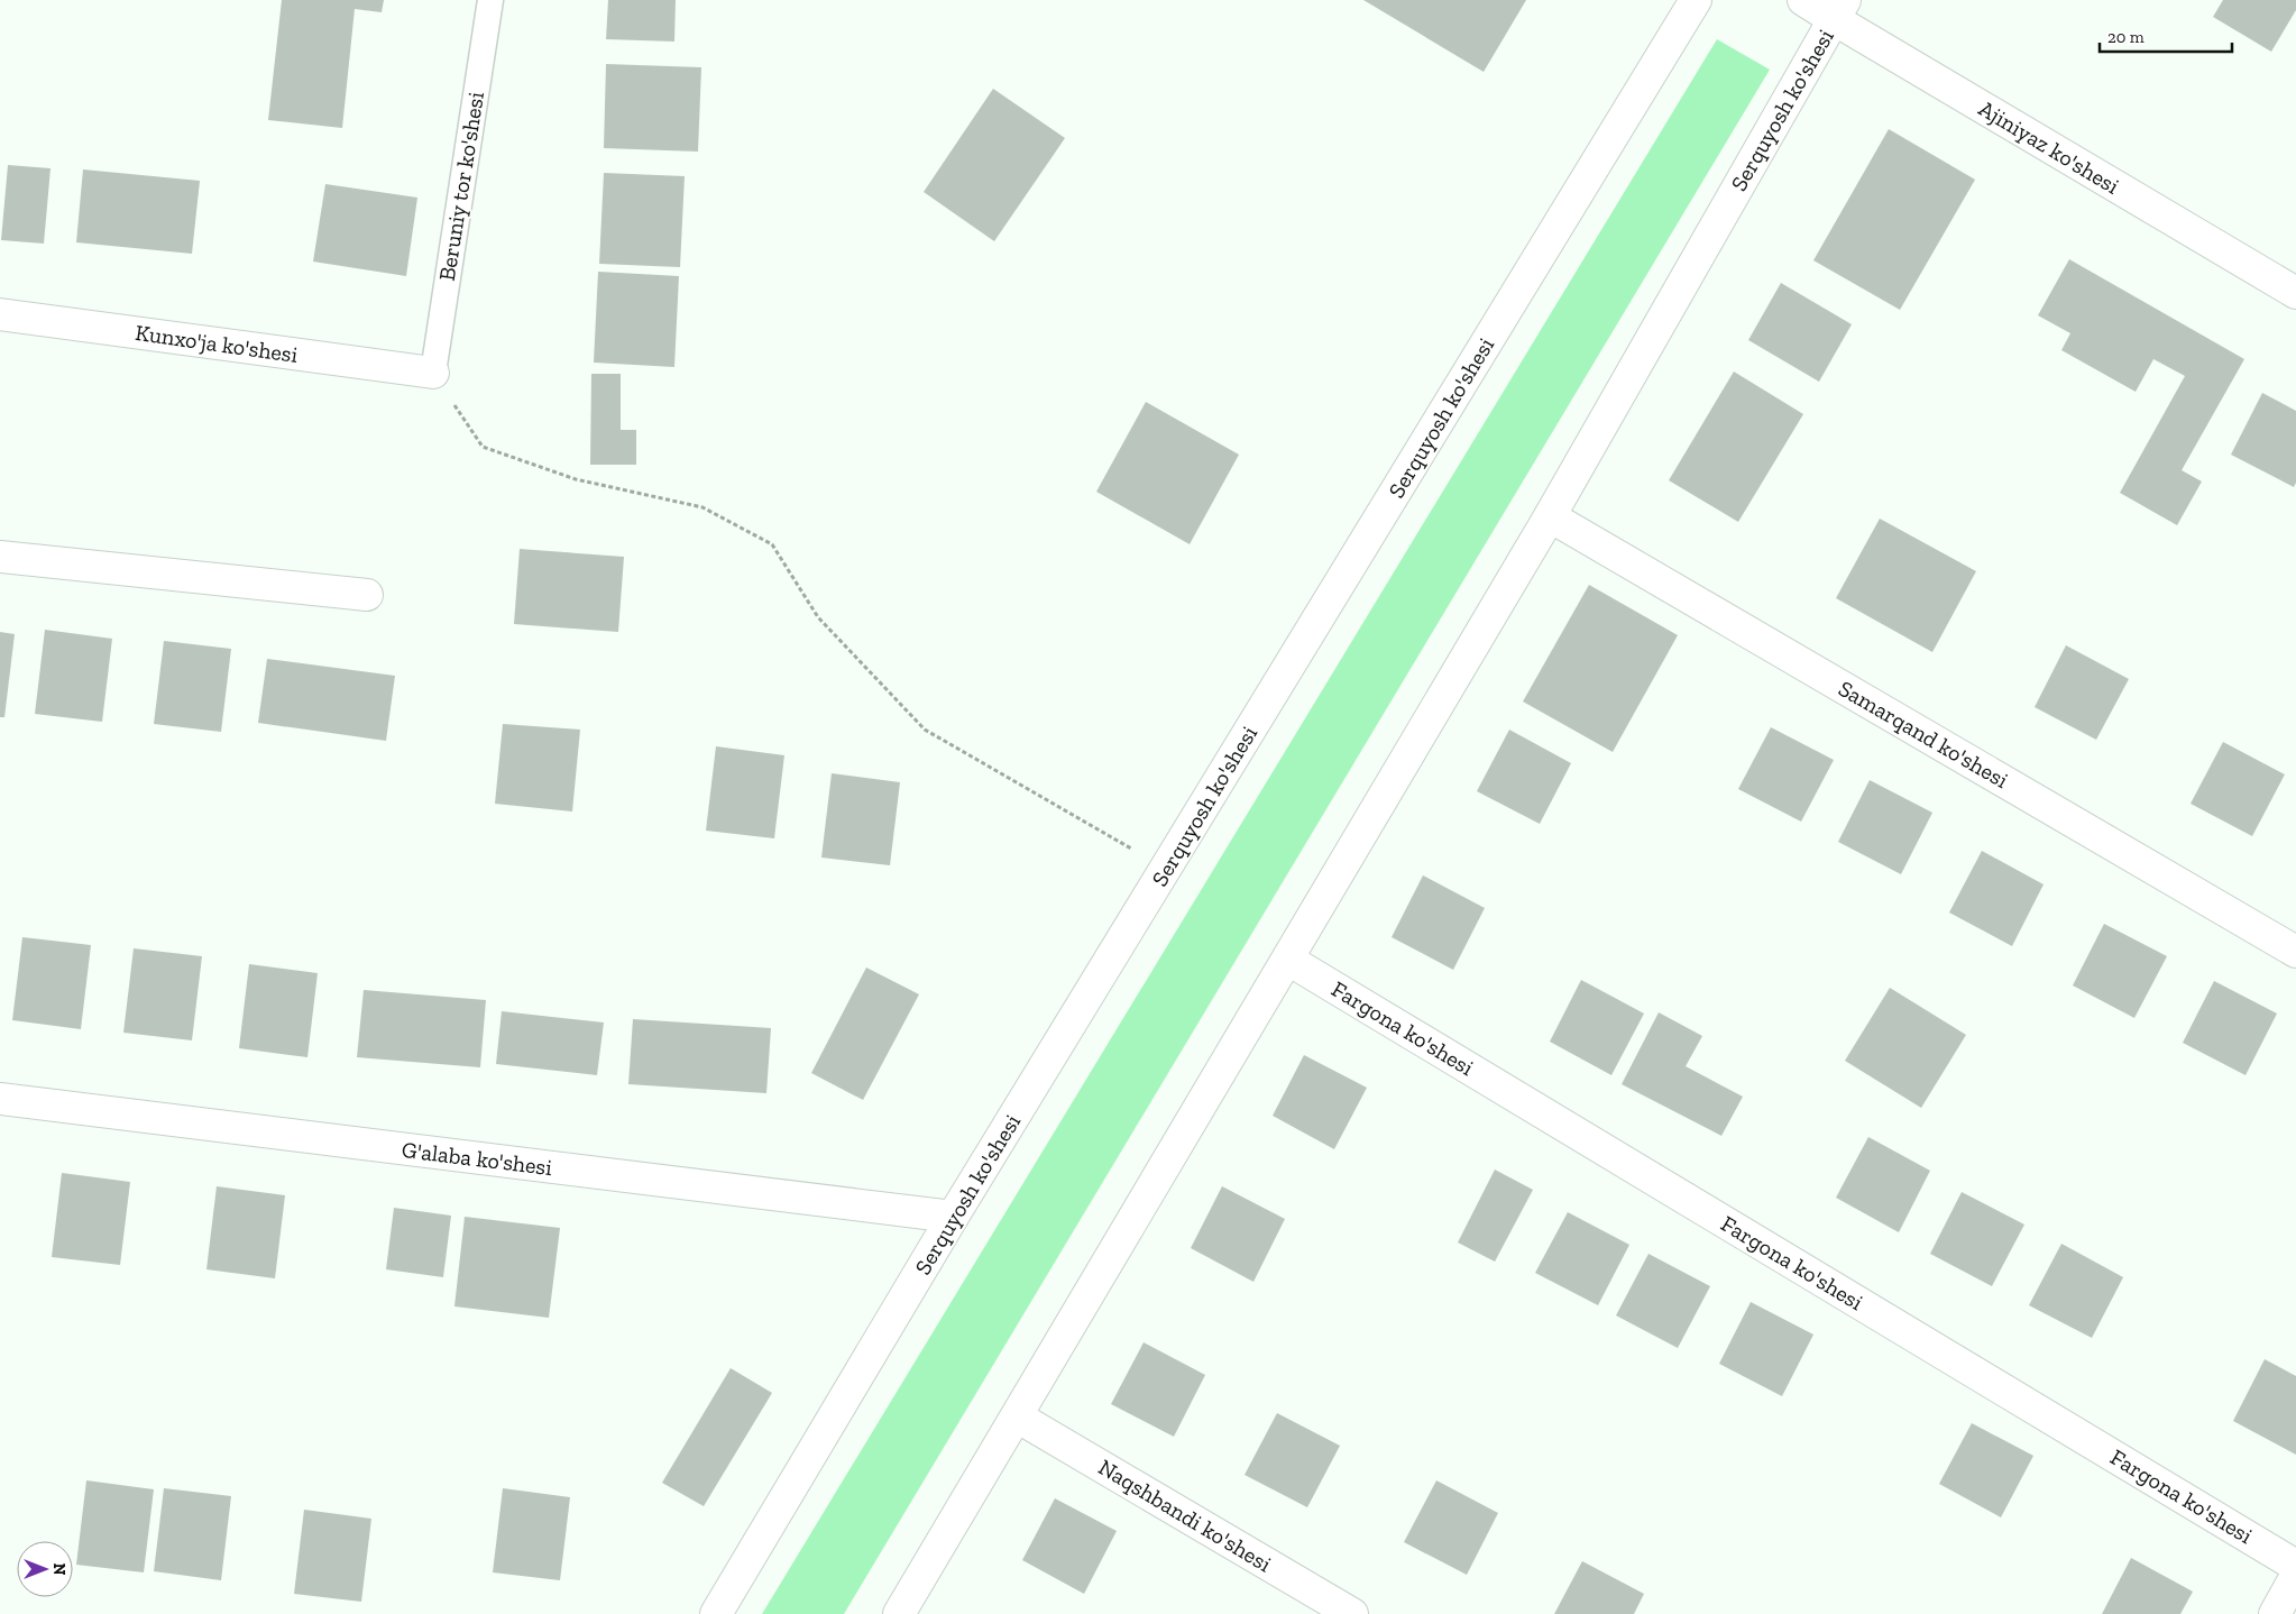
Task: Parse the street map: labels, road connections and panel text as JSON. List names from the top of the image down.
{
  "streets": {
    "street": [
      "Serquyosh ko'shesi",
      "Ajiniyaz ko'shesi",
      "Kunxo'ja ko'shesi",
      "Samarqand ko'shesi",
      "Fargona ko'shesi",
      "G'alaba ko'shesi",
      "Naqshbandi ko'shesi"
    ],
    "lane": ["Beruniy tor ko'shesi"]
  },
  "crossings": [
    ["Serquyosh ko'shesi", "Ajiniyaz ko'shesi"],
    ["Serquyosh ko'shesi", "Samarqand ko'shesi"],
    ["Serquyosh ko'shesi", "Fargona ko'shesi"],
    ["Serquyosh ko'shesi", "G'alaba ko'shesi"],
    ["Serquyosh ko'shesi", "Naqshbandi ko'shesi"],
    ["Beruniy tor ko'shesi", "Kunxo'ja ko'shesi"]
  ],
  "scale_bar": "20 m",
  "north": "right"
}
